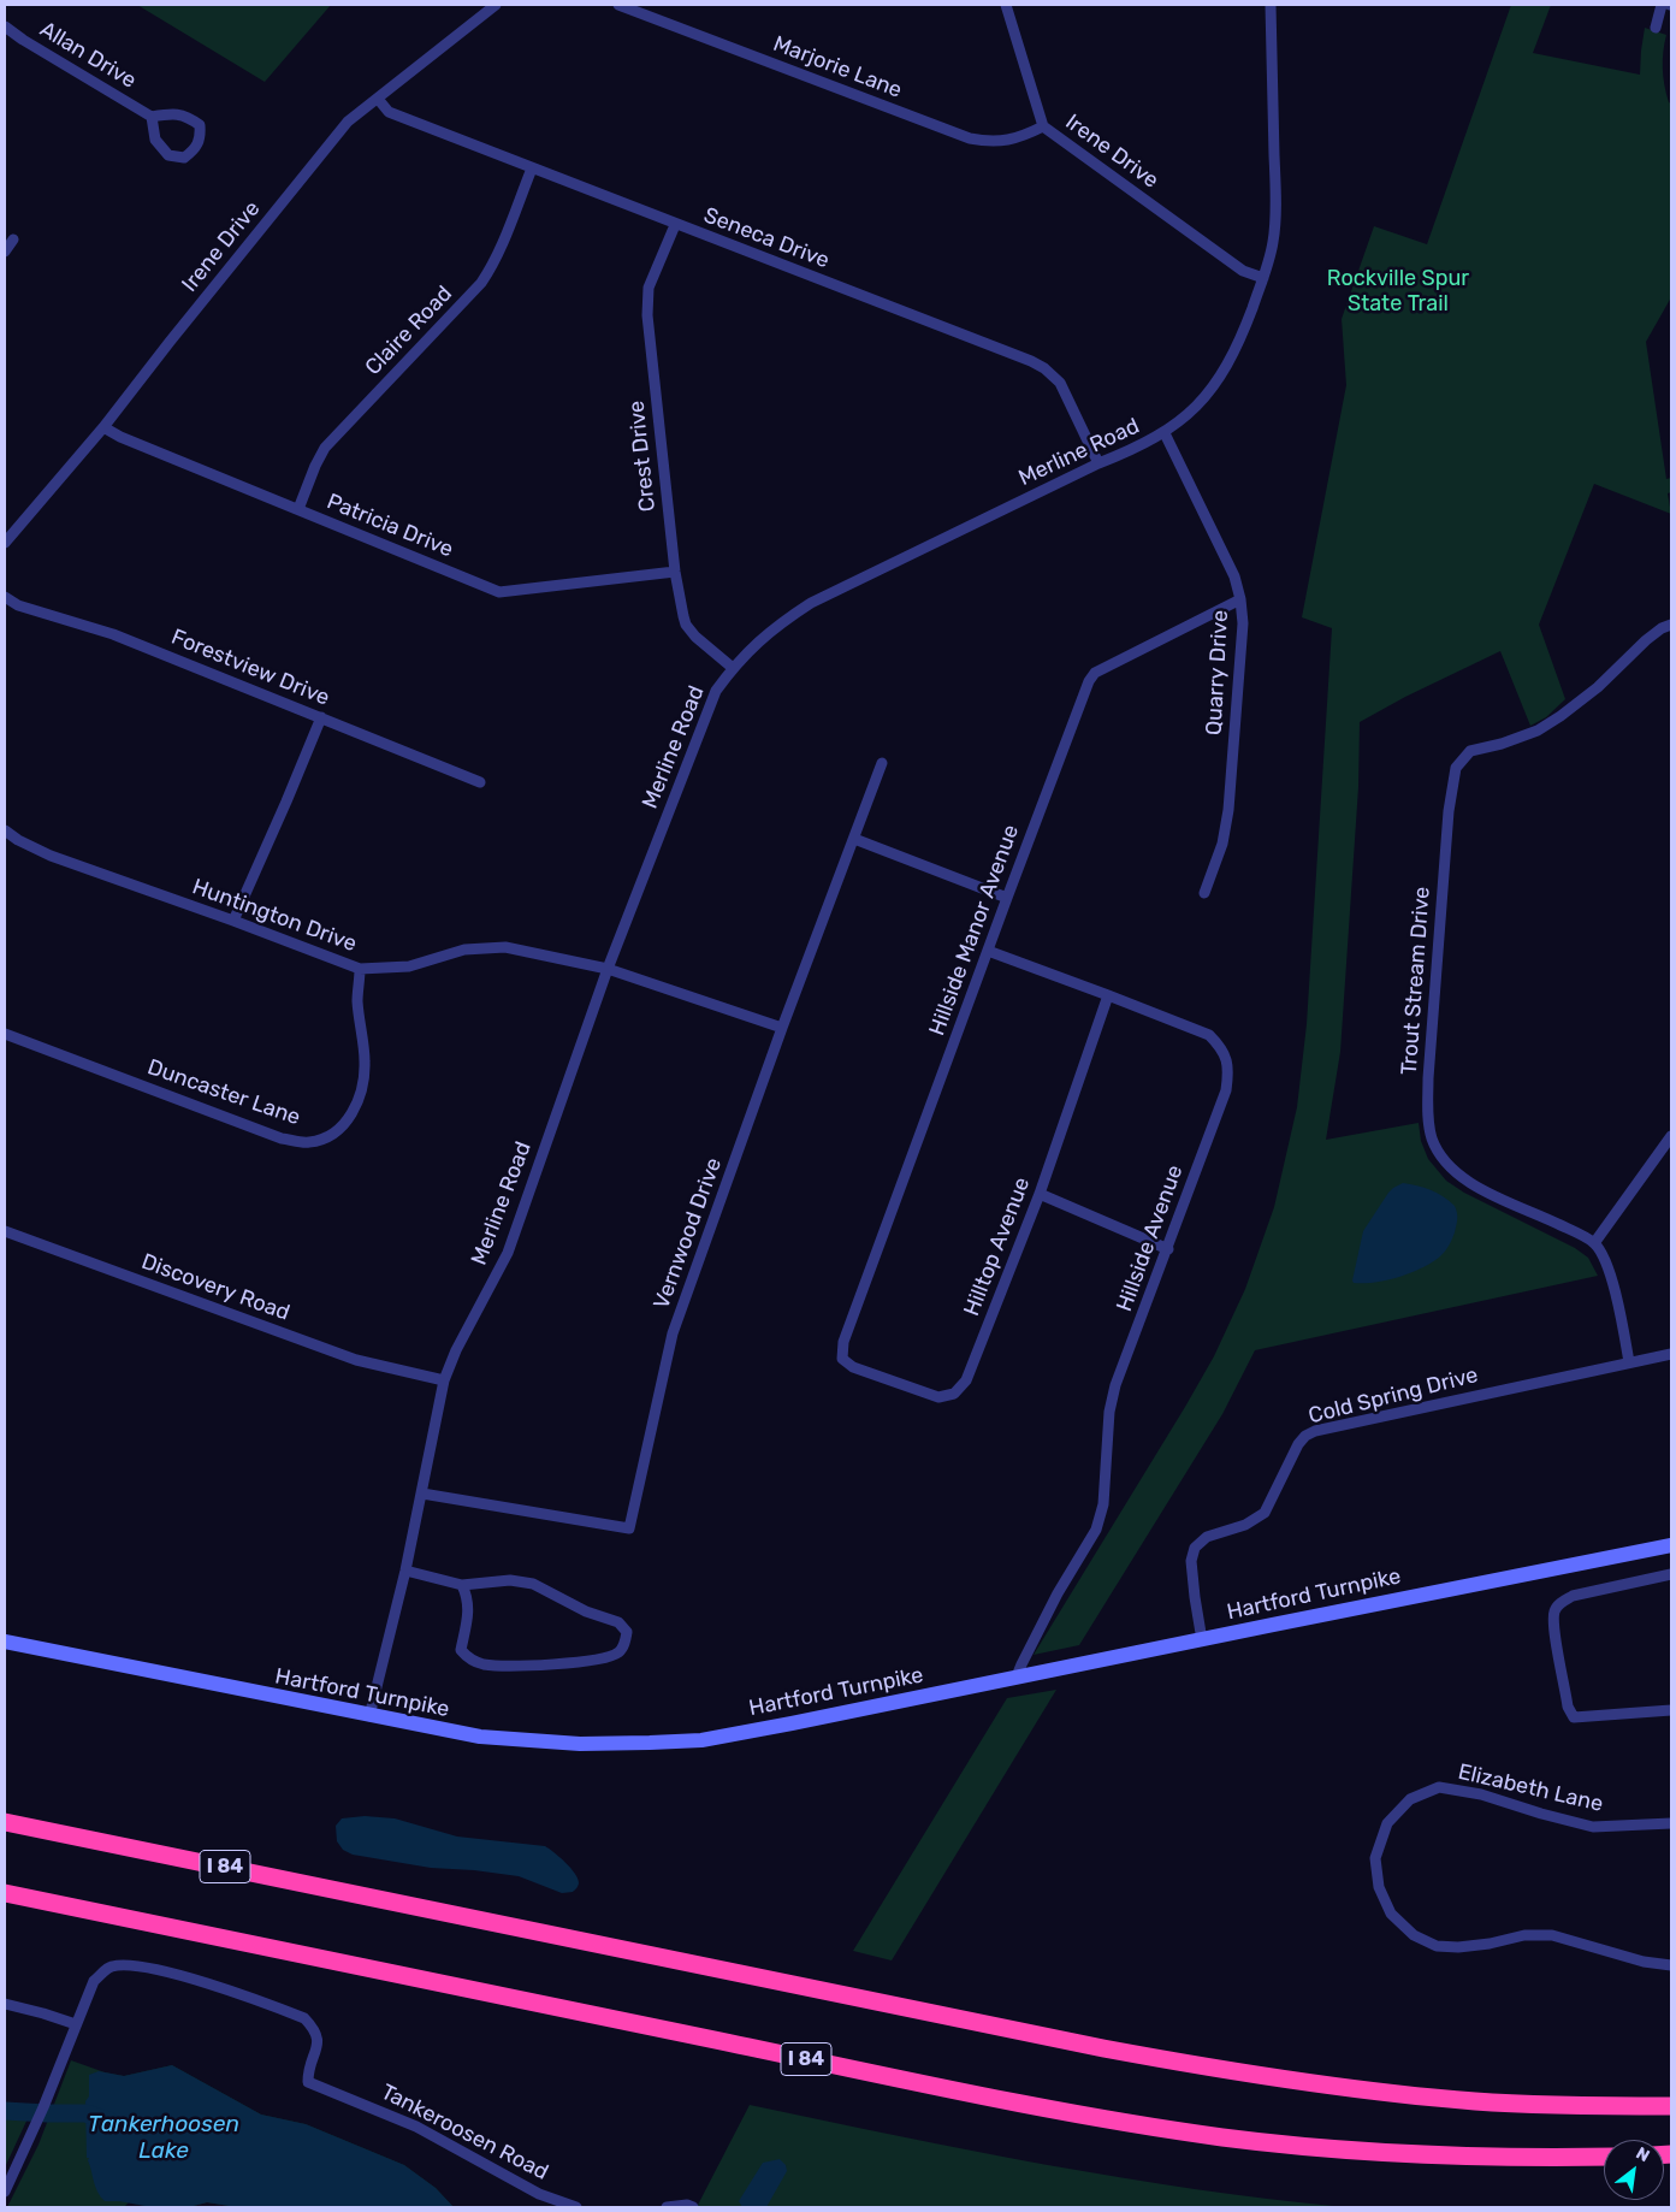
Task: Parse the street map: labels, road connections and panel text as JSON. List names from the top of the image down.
{
  "streets": {
    "highway": ["I 84"],
    "main road": ["Hartford Turnpike"],
    "street": [
      "Allan Drive",
      "Marjorie Lane",
      "Irene Drive",
      "Seneca Drive",
      "Claire Road",
      "Merline Road",
      "Crest Drive",
      "Patricia Drive",
      "Forestview Drive",
      "Quarry Drive",
      "Huntington Drive",
      "Hillside Manor Avenue",
      "Trout Stream Drive",
      "Duncaster Lane",
      "Vernwood Drive",
      "Hillside Avenue",
      "Hilltop Avenue",
      "Discovery Road",
      "Cold Spring Drive",
      "Elizabeth Lane",
      "Tankeroosen Road"
    ]
  },
  "crossings": [
    ["Marjorie Lane", "Irene Drive"],
    ["Irene Drive", "Seneca Drive"],
    ["Irene Drive", "Merline Road"],
    ["Irene Drive", "Patricia Drive"],
    ["Seneca Drive", "Claire Road"],
    ["Seneca Drive", "Merline Road"],
    ["Seneca Drive", "Crest Drive"],
    ["Claire Road", "Patricia Drive"],
    ["Merline Road", "Crest Drive"],
    ["Merline Road", "Quarry Drive"],
    ["Merline Road", "Huntington Drive"],
    ["Merline Road", "Vernwood Drive"],
    ["Merline Road", "Discovery Road"],
    ["Merline Road", "Hartford Turnpike"],
    ["Crest Drive", "Patricia Drive"],
    ["Quarry Drive", "Hillside Manor Avenue"],
    ["Huntington Drive", "Duncaster Lane"],
    ["Huntington Drive", "Vernwood Drive"],
    ["Hillside Manor Avenue", "Hillside Avenue"],
    ["Hillside Manor Avenue", "Hilltop Avenue"],
    ["Hillside Avenue", "Hilltop Avenue"],
    ["Hillside Avenue", "Hartford Turnpike"],
    ["Cold Spring Drive", "Hartford Turnpike"]
  ],
  "water": ["Tankerhoosen Lake"],
  "parks": ["Rockville Spur State Trail"],
  "north": "top right"
}
